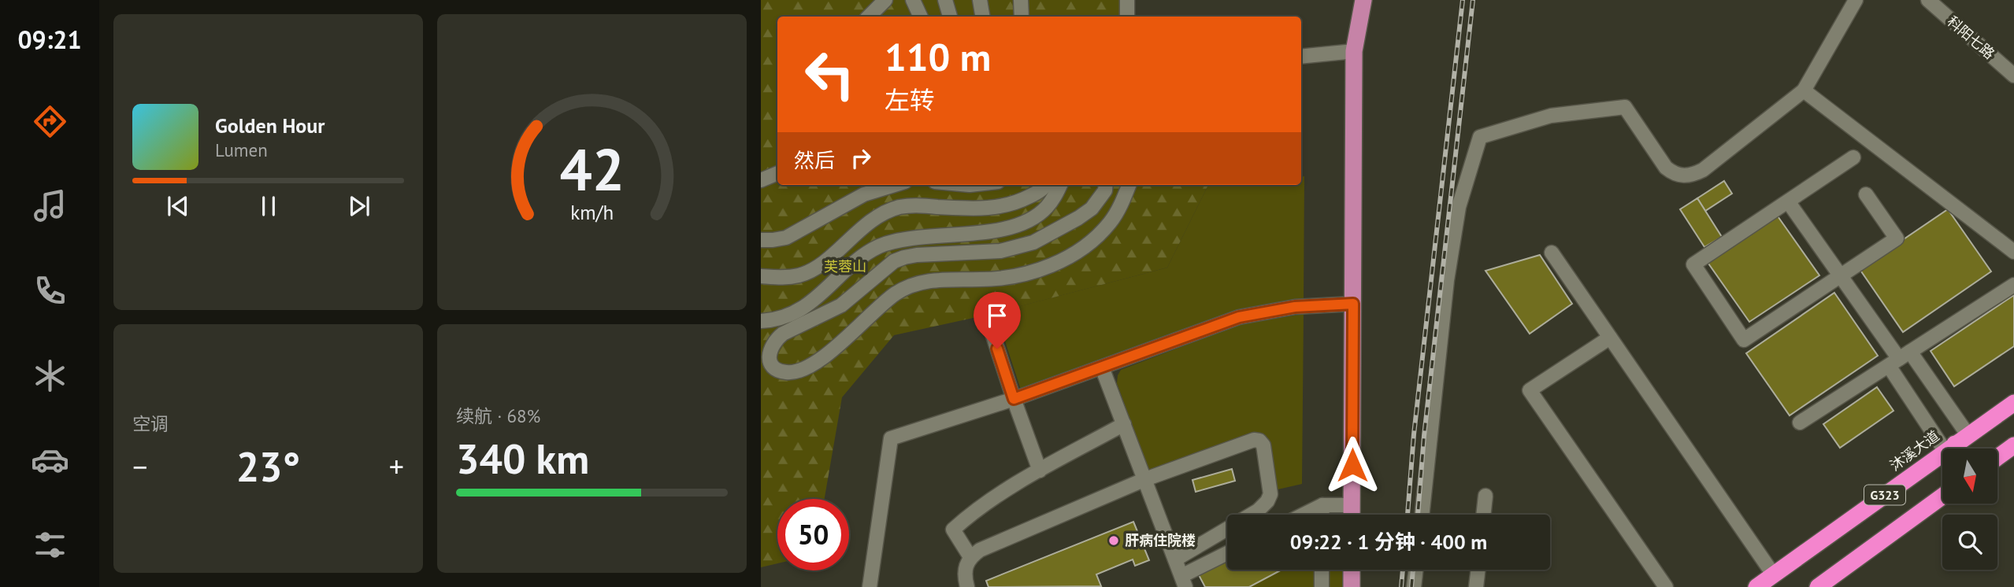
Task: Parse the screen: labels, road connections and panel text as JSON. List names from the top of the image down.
{
  "streets": {
    "highway": ["沐溪大道", "G323"],
    "street": ["科阳七路"]
  },
  "parks": ["芙蓉山"],
  "places": ["肝病住院楼"],
  "north": "bottom",
  "page": {
    "tabs": "09:21",
    "turn": ["110 m", "左转"],
    "song": ["Golden Hour", "Lumen"],
    "then": "然后",
    "tile": [
      "空调",
      ["续航 · 68%", "340 km"]
    ],
    "heat": ["−", "23°", "+"],
    "limit": "50",
    "trip": "09:22 · 1 分钟 · 400 m",
    "gauge": ["42", "km/h"]
  }
}
